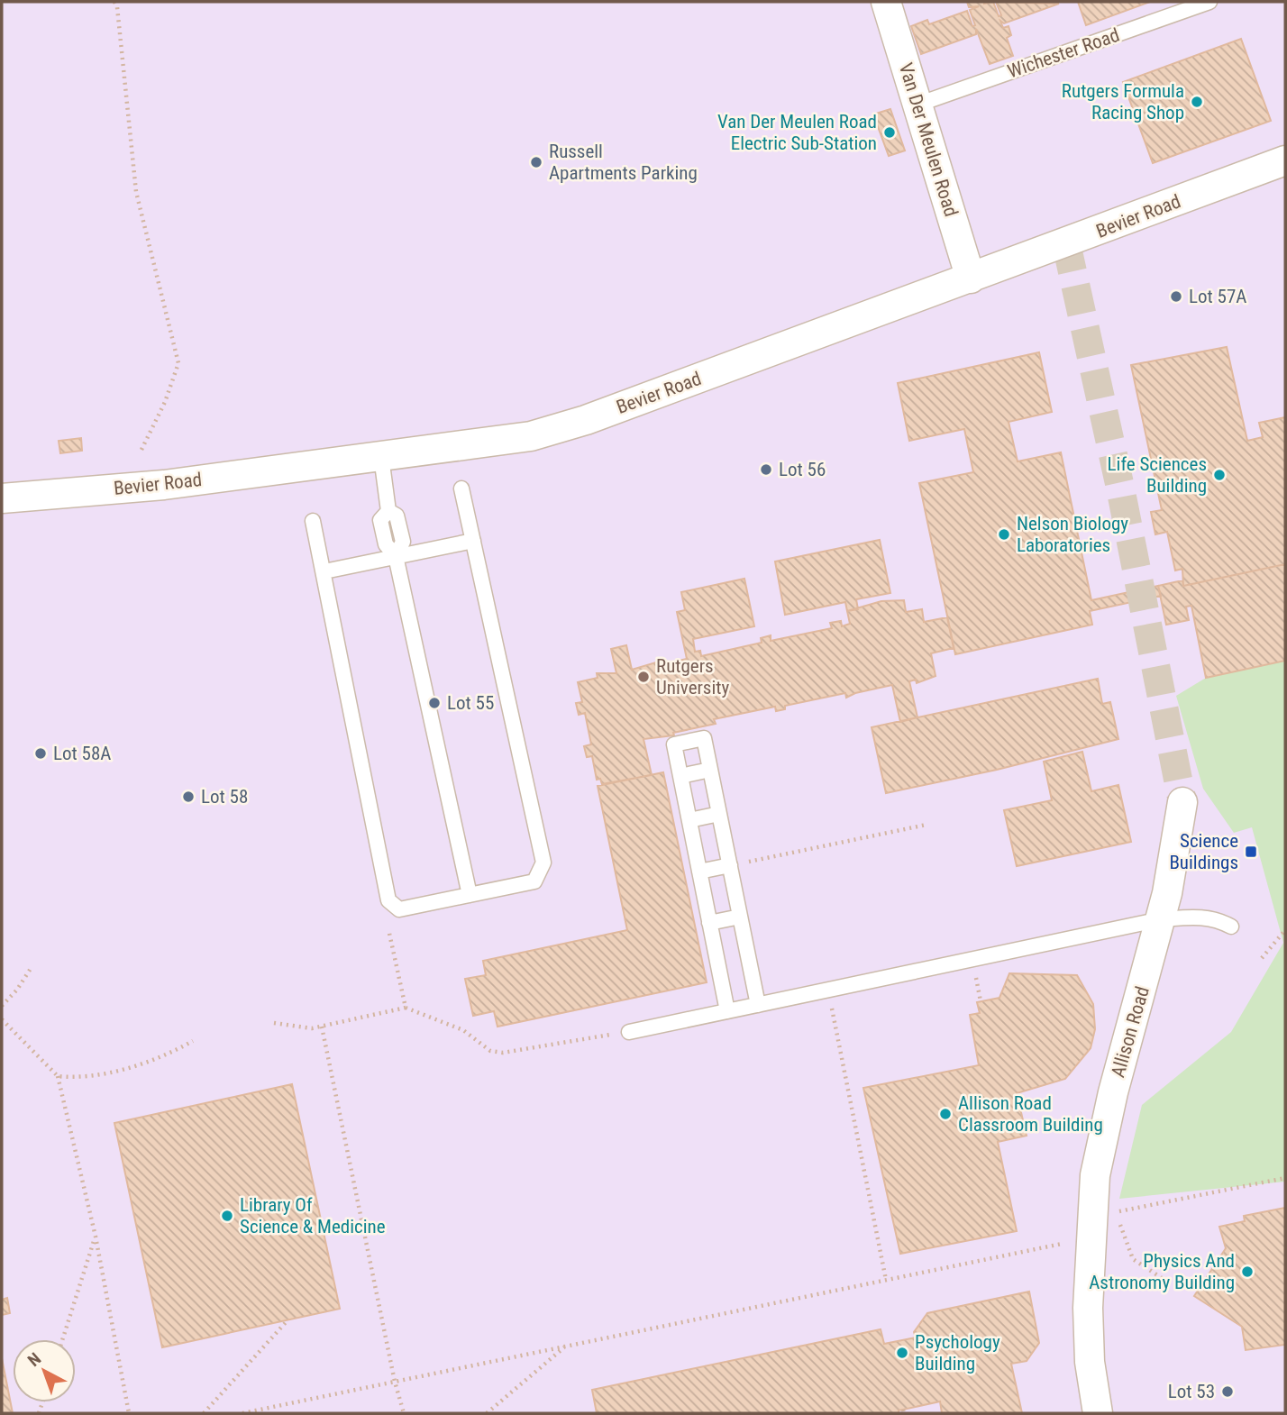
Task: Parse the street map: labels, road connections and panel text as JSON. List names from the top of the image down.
{
  "streets": {
    "street": ["Van Der Meulen Road", "Bevier Road", "Allison Road"],
    "lane": ["Wichester Road"]
  },
  "crossings": [
    ["Wichester Road", "Van Der Meulen Road"],
    ["Van Der Meulen Road", "Bevier Road"]
  ],
  "places": {
    "other": [
      "Rutgers Formula Racing Shop",
      "Van Der Meulen Road Electric Sub-Station",
      "Russell Apartments Parking",
      "Lot 57A",
      "Lot 56",
      "Life Sciences Building",
      "Nelson Biology Laboratories",
      "Rutgers University",
      "Lot 55",
      "Lot 58A",
      "Lot 58",
      "Allison Road Classroom Building",
      "Library Of Science & Medicine",
      "Physics And Astronomy Building",
      "Psychology Building",
      "Lot 53"
    ],
    "transit": ["Science Buildings"]
  },
  "north": "top left"
}
